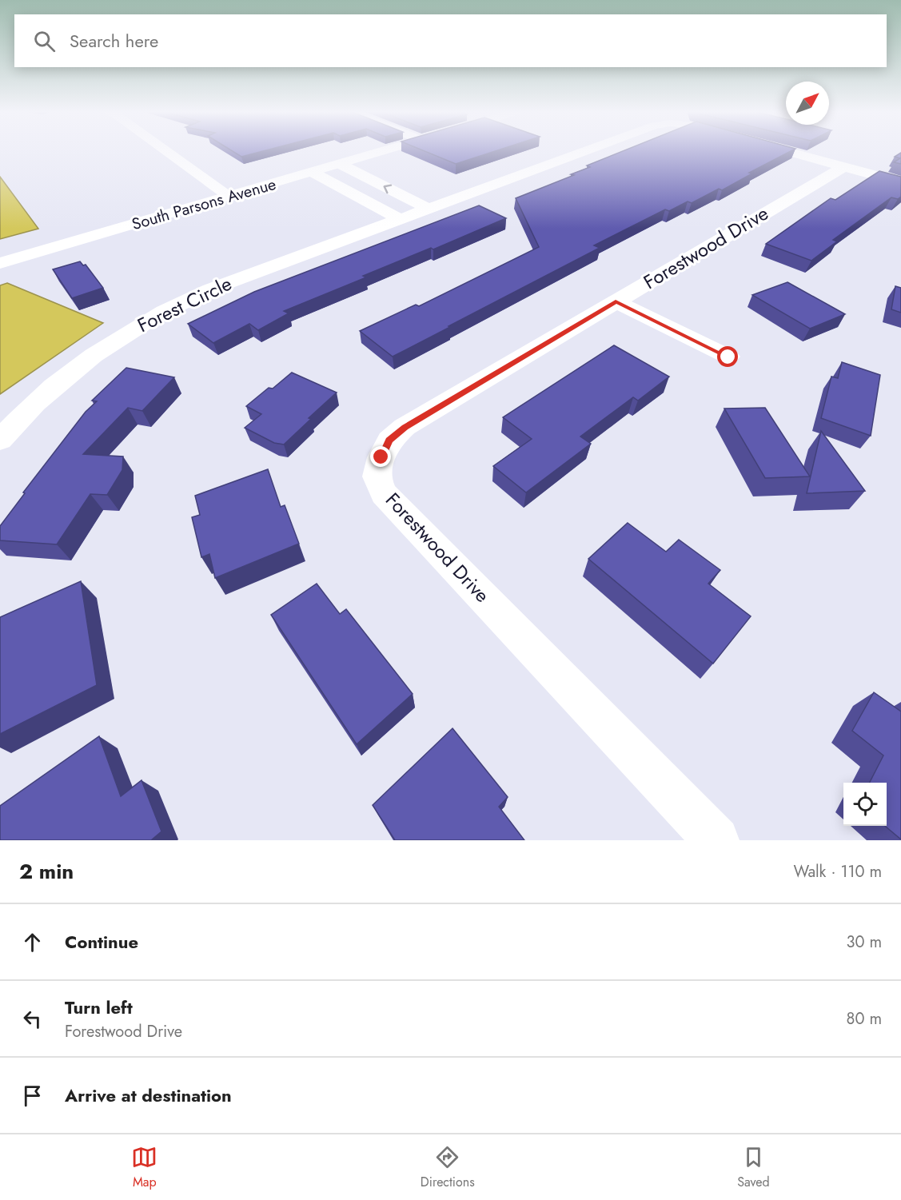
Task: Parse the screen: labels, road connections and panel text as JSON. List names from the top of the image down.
{
  "streets": {
    "street": ["South Parsons Avenue", "Forestwood Drive", "Forest Circle"]
  },
  "crossings": [
    ["Forestwood Drive", "Forest Circle"]
  ],
  "north": "top right",
  "page": {
    "search": "Search here",
    "heading": ["2 min", "Walk · 110 m"],
    "list": [
      ["Continue", "30 m"],
      ["Turn left", "Forestwood Drive", "80 m"],
      "Arrive at destination"
    ],
    "nav": ["Map", "Directions", "Saved"]
  }
}
